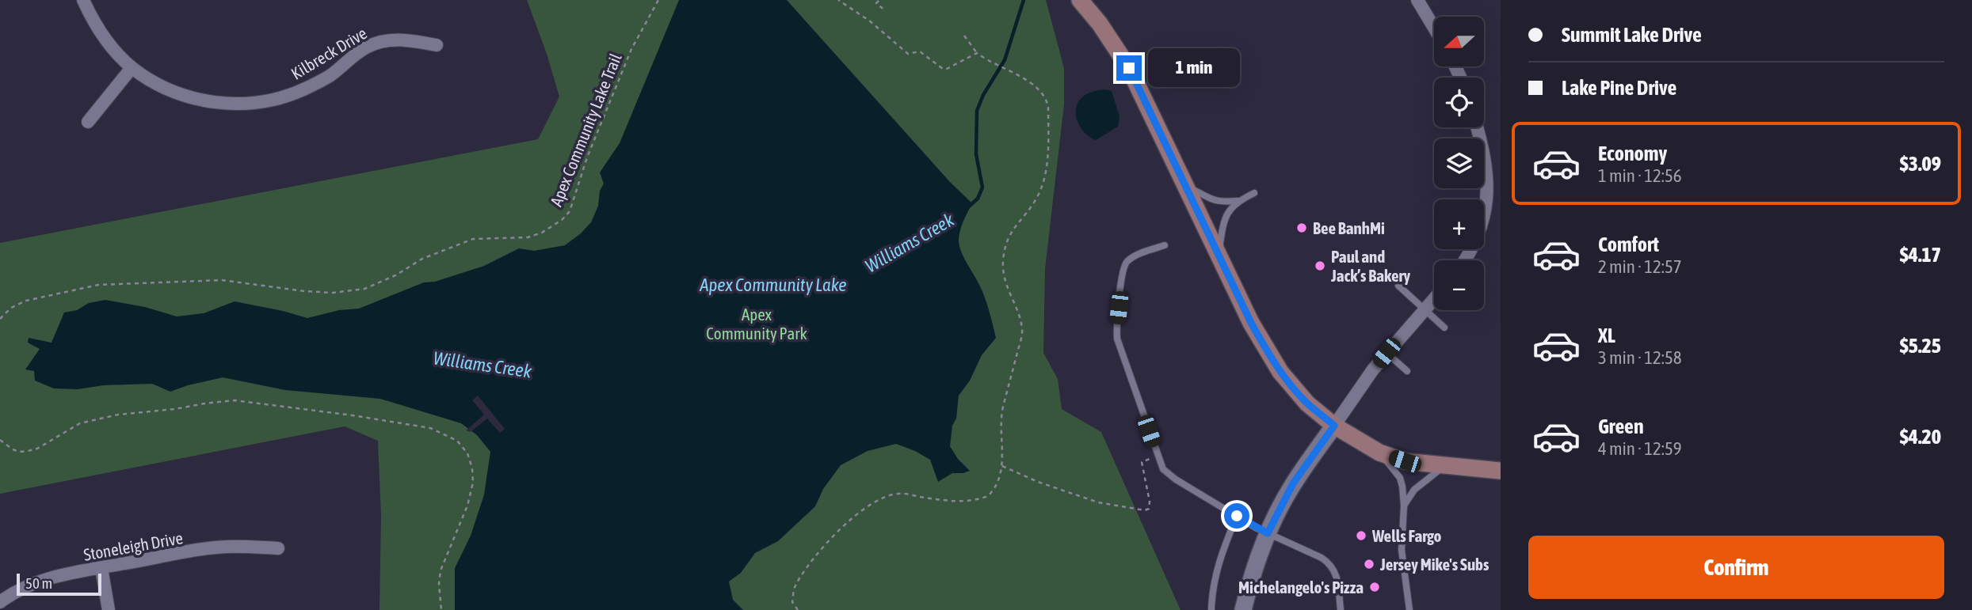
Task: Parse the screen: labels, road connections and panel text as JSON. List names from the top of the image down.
{
  "streets": {
    "street": ["Kilbreck Drive", "Stoneleigh Drive"],
    "path": ["Apex Community Lake Trail"]
  },
  "water": ["Williams Creek", "Apex Community Lake"],
  "parks": ["Apex Community Park"],
  "places": [
    "Bee BanhMi",
    "Paul and Jack’s Bakery",
    "Wells Fargo",
    "Jersey Mike's Subs",
    "Michelangelo's Pizza"
  ],
  "scale_bar": "50 m",
  "north": "left",
  "page": {
    "banner": ["Summit Lake Drive", "Lake Pine Drive"],
    "map_buttons": ["+", "−"],
    "bubble": "1 min",
    "list": [
      {
        "name": "Economy",
        "note": "1 min · 12:56",
        "value": "$3.09"
      },
      {
        "name": "Comfort",
        "note": "2 min · 12:57",
        "value": "$4.17"
      },
      {
        "name": "XL",
        "note": "3 min · 12:58",
        "value": "$5.25"
      },
      {
        "name": "Green",
        "note": "4 min · 12:59",
        "value": "$4.20"
      }
    ],
    "buttons": "Confirm",
    "scale": "50 m"
  }
}
